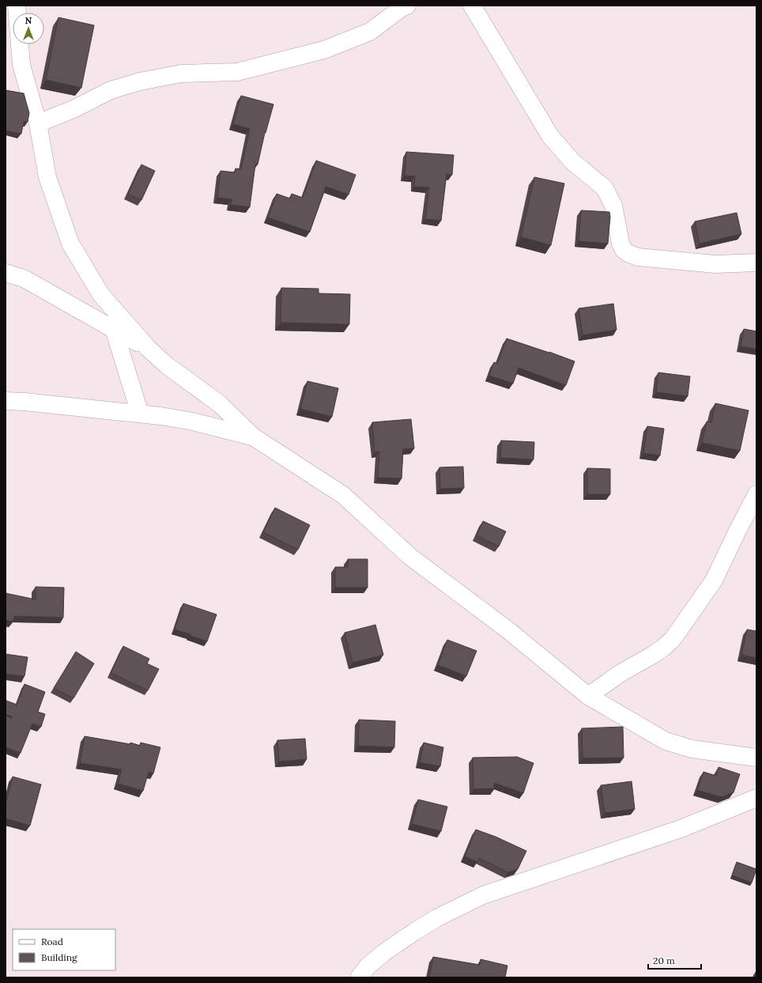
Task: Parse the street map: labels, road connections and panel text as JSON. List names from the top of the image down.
{
  "legend": ["Road", "Building"],
  "scale_bar": "20 m",
  "north": "top"
}
